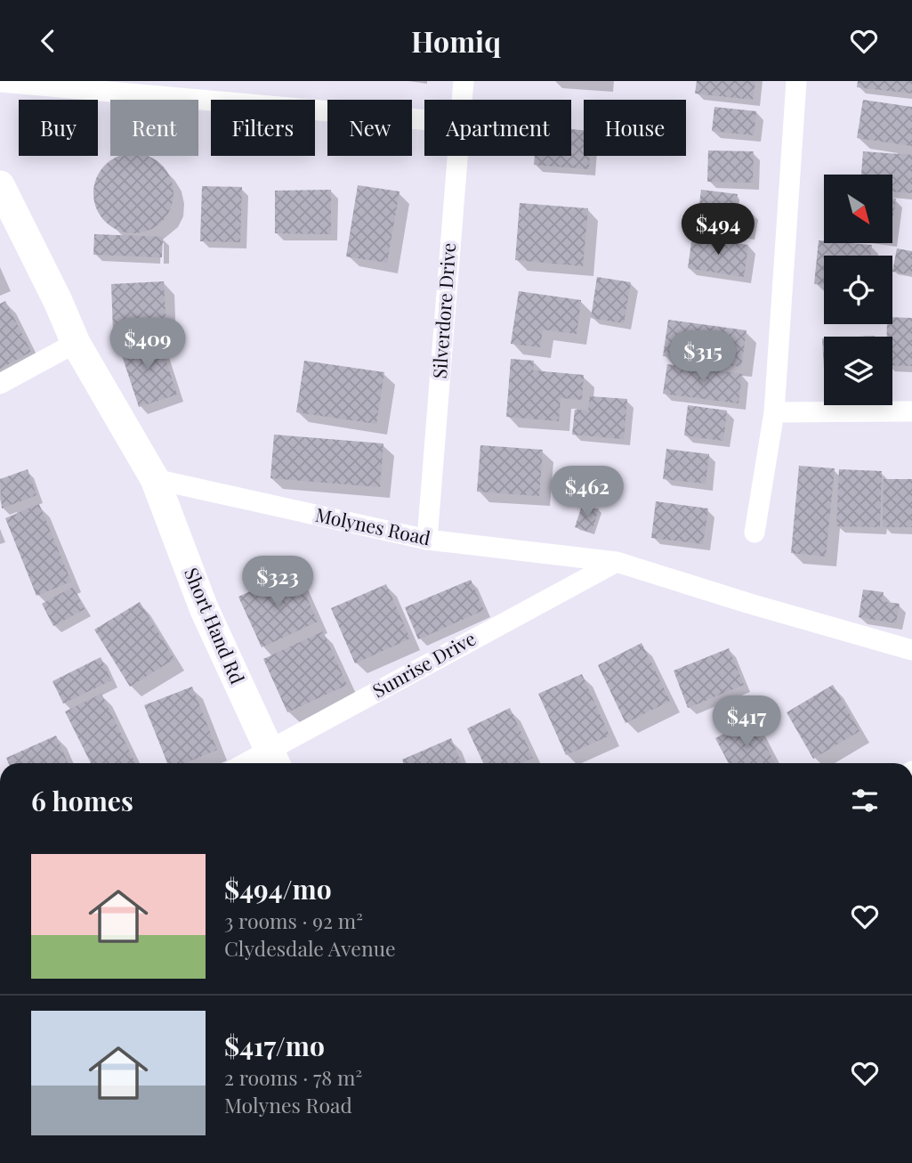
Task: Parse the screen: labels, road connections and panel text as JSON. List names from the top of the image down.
{
  "streets": {
    "main road": ["Short Hand Rd"],
    "street": ["Silverdore Drive", "Molynes Road", "Sunrise Drive"]
  },
  "crossings": [
    ["Silverdore Drive", "Molynes Road"],
    ["Molynes Road", "Short Hand Rd"],
    ["Molynes Road", "Sunrise Drive"],
    ["Short Hand Rd", "Sunrise Drive"]
  ],
  "north": "bottom right",
  "page": {
    "header": "Homiq",
    "chip": [
      "Buy",
      "Rent",
      "Filters",
      "New",
      "Apartment",
      "House"
    ],
    "price": [
      "$494",
      "$409",
      "$315",
      "$462",
      "$323",
      "$417"
    ],
    "heading": "6 homes",
    "list": [
      {
        "name": "$494/mo",
        "note": "3 rooms · 92 m² · Clydesdale Avenue"
      },
      {
        "name": "$417/mo",
        "note": "2 rooms · 78 m² · Molynes Road"
      }
    ]
  }
}
